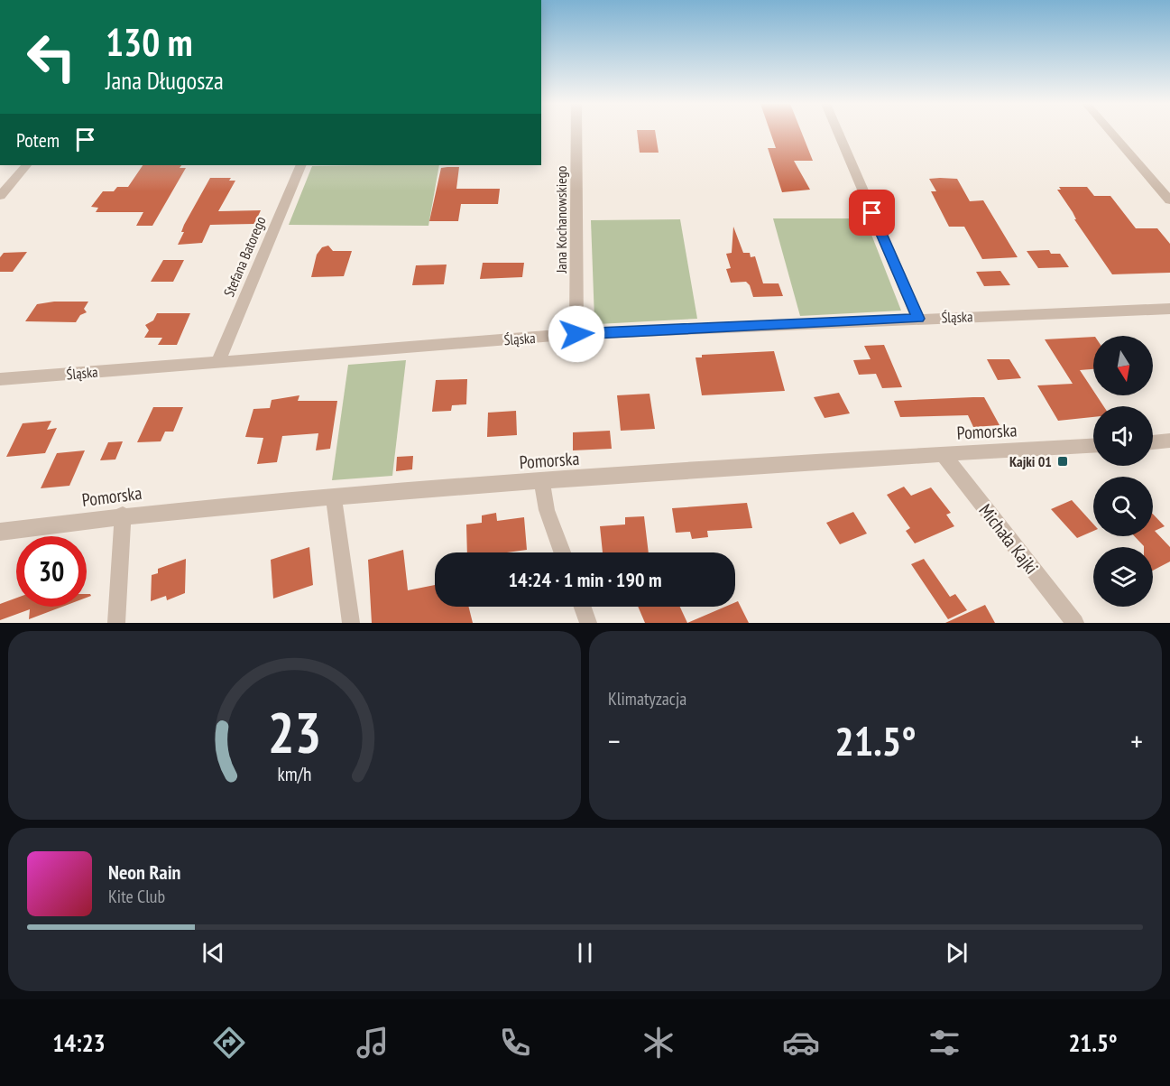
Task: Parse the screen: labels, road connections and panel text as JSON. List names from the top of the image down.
{
  "streets": {
    "street": [
      "Jana Kochanowskiego",
      "Stefana Batorego",
      "Śląska",
      "Pomorska",
      "Michała Kajki"
    ]
  },
  "crossings": [
    ["Jana Kochanowskiego", "Śląska"],
    ["Stefana Batorego", "Śląska"],
    ["Pomorska", "Michała Kajki"]
  ],
  "places": {
    "transit": ["Kajki 01"]
  },
  "north": "bottom",
  "page": {
    "turn": ["130 m", "Jana Długosza"],
    "then": "Potem",
    "limit": "30",
    "trip": "14:24 · 1 min · 190 m",
    "tile": "Klimatyzacja",
    "heat": ["−", "21.5°", "+"],
    "song": ["Neon Rain", "Kite Club"],
    "tabs": ["14:23", "21.5°"],
    "gauge": ["23", "km/h"]
  }
}
